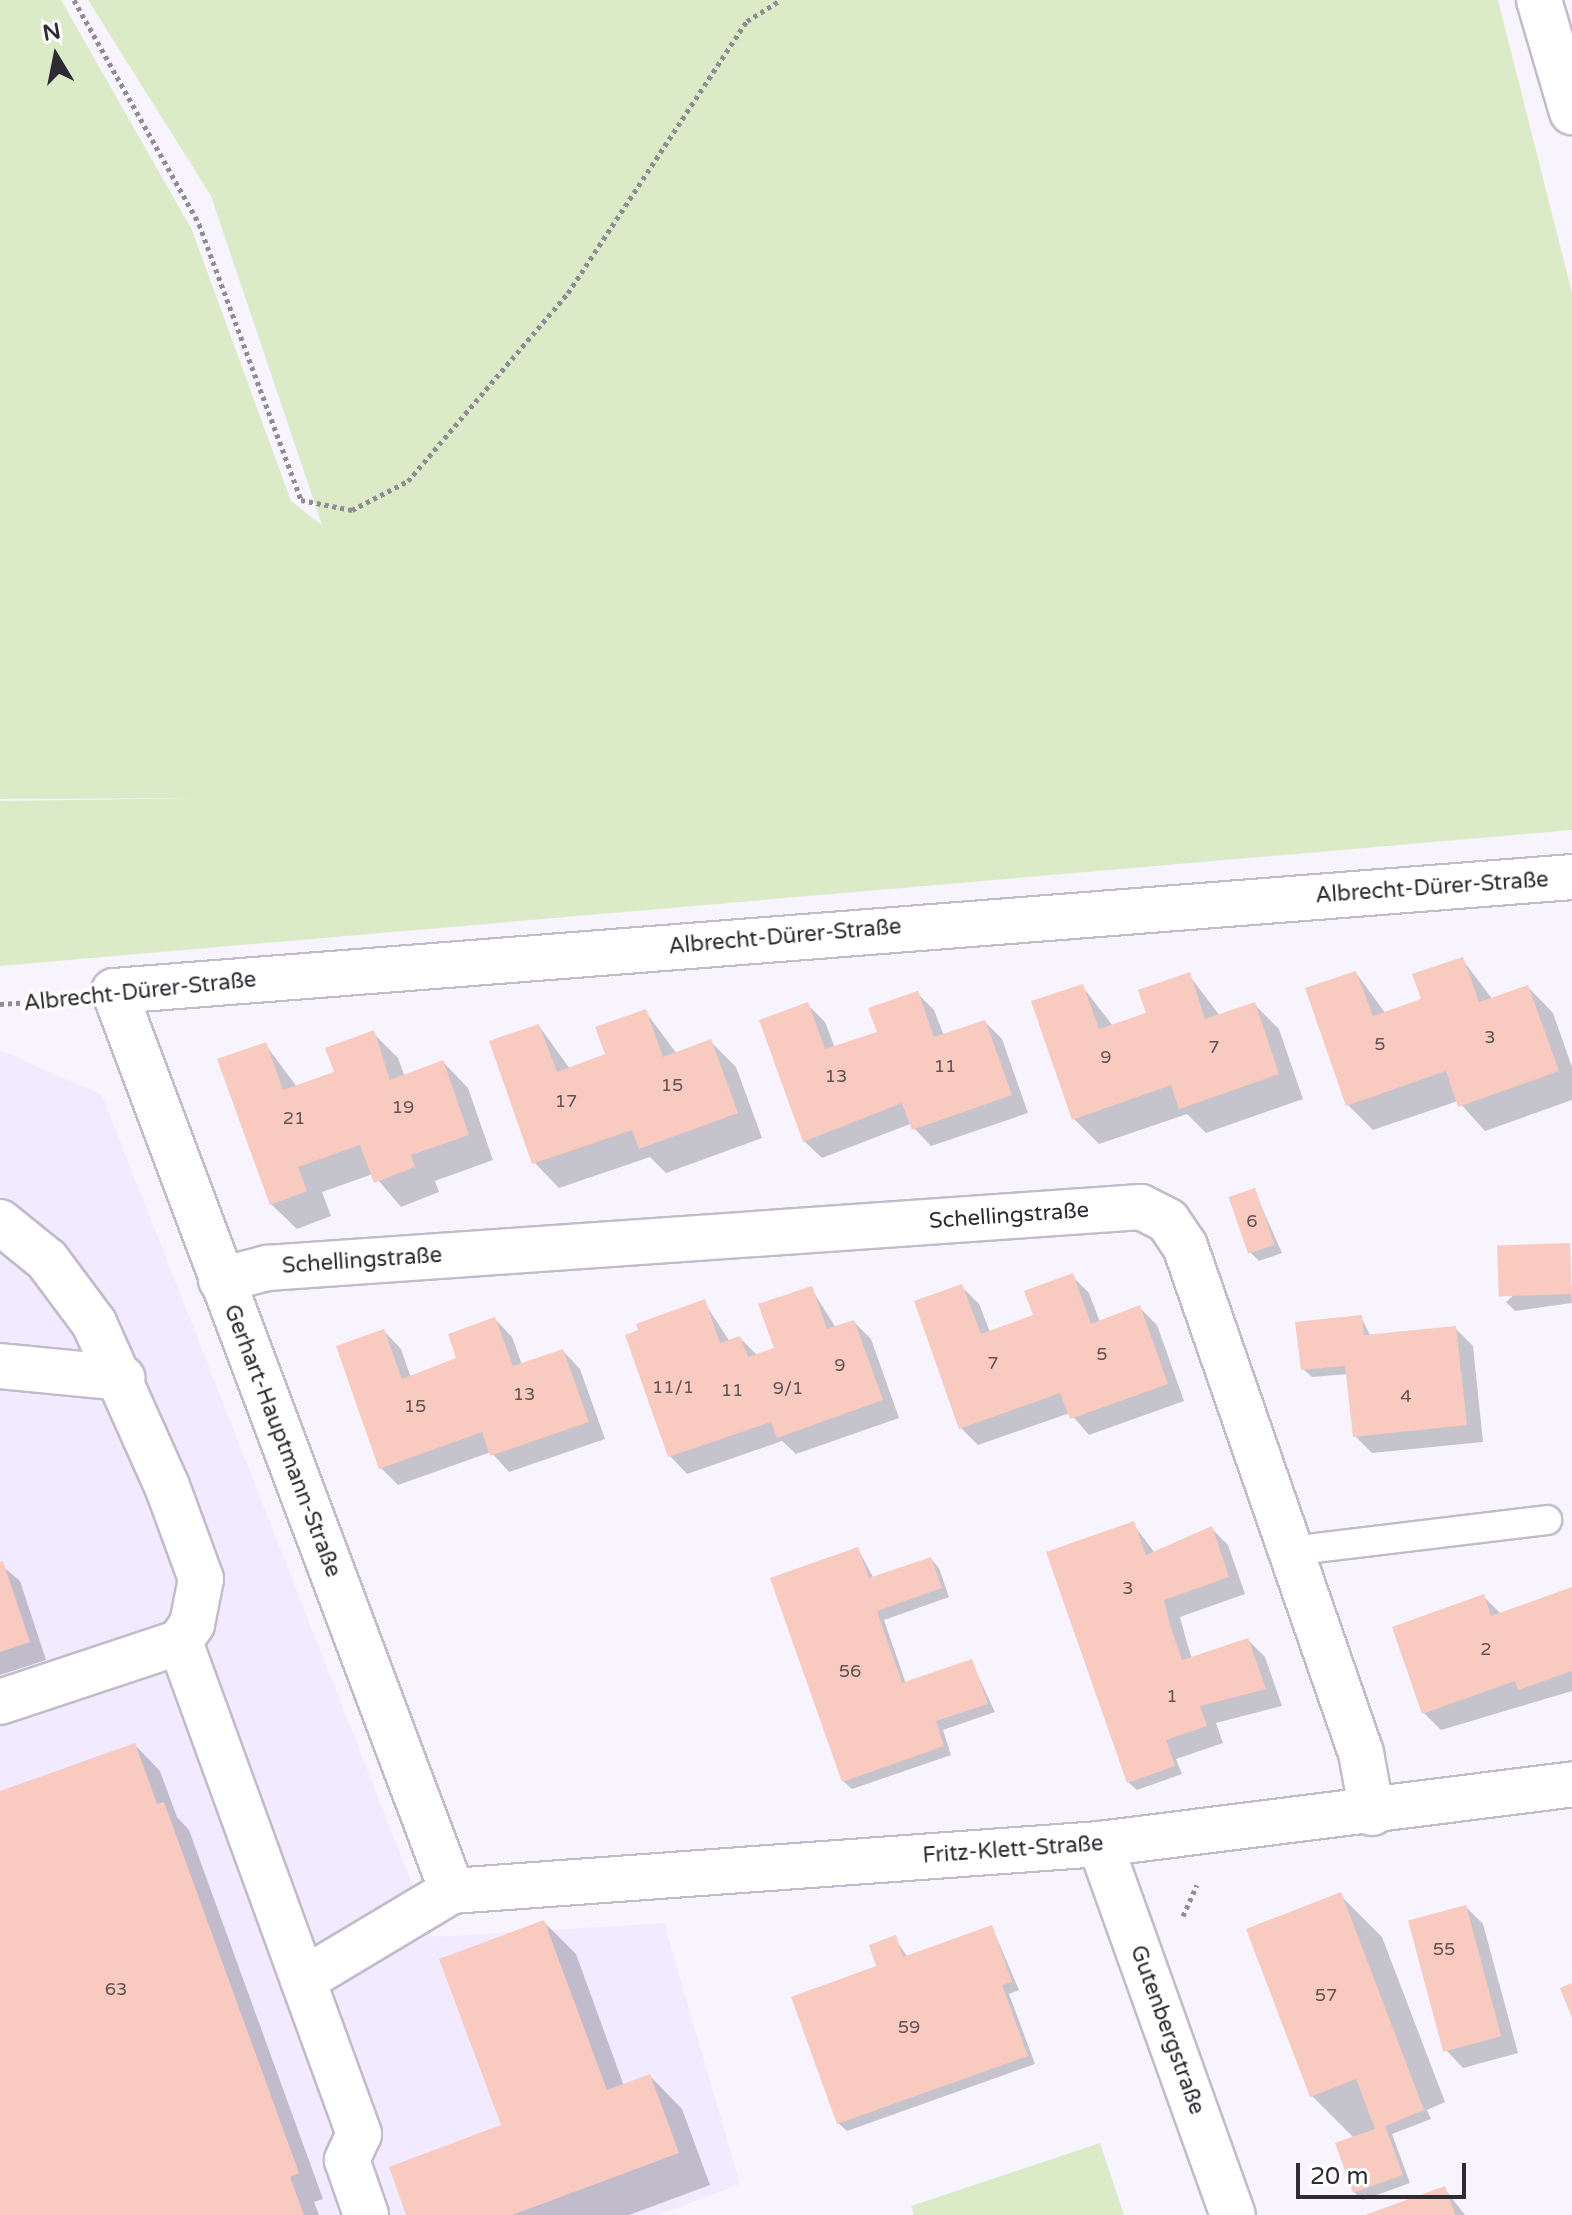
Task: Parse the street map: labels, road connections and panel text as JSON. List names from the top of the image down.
{
  "streets": {
    "street": [
      "Albrecht-Dürer-Straße",
      "Schellingstraße",
      "Gerhart-Hauptmann-Straße",
      "Fritz-Klett-Straße",
      "Gutenbergstraße"
    ]
  },
  "crossings": [
    ["Albrecht-Dürer-Straße", "Gerhart-Hauptmann-Straße"],
    ["Schellingstraße", "Gerhart-Hauptmann-Straße"],
    ["Schellingstraße", "Fritz-Klett-Straße"],
    ["Gerhart-Hauptmann-Straße", "Fritz-Klett-Straße"],
    ["Fritz-Klett-Straße", "Gutenbergstraße"]
  ],
  "house_numbers": [
    "3",
    "5",
    "7",
    "9",
    "11",
    "13",
    "15",
    "17",
    "19",
    "21",
    "6",
    "5",
    "7",
    "9",
    "11/1",
    "9/1",
    "11",
    "13",
    "4",
    "15",
    "3",
    "2",
    "56",
    "1",
    "55",
    "63",
    "57",
    "59"
  ],
  "scale_bar": "20 m",
  "north": "top"
}
